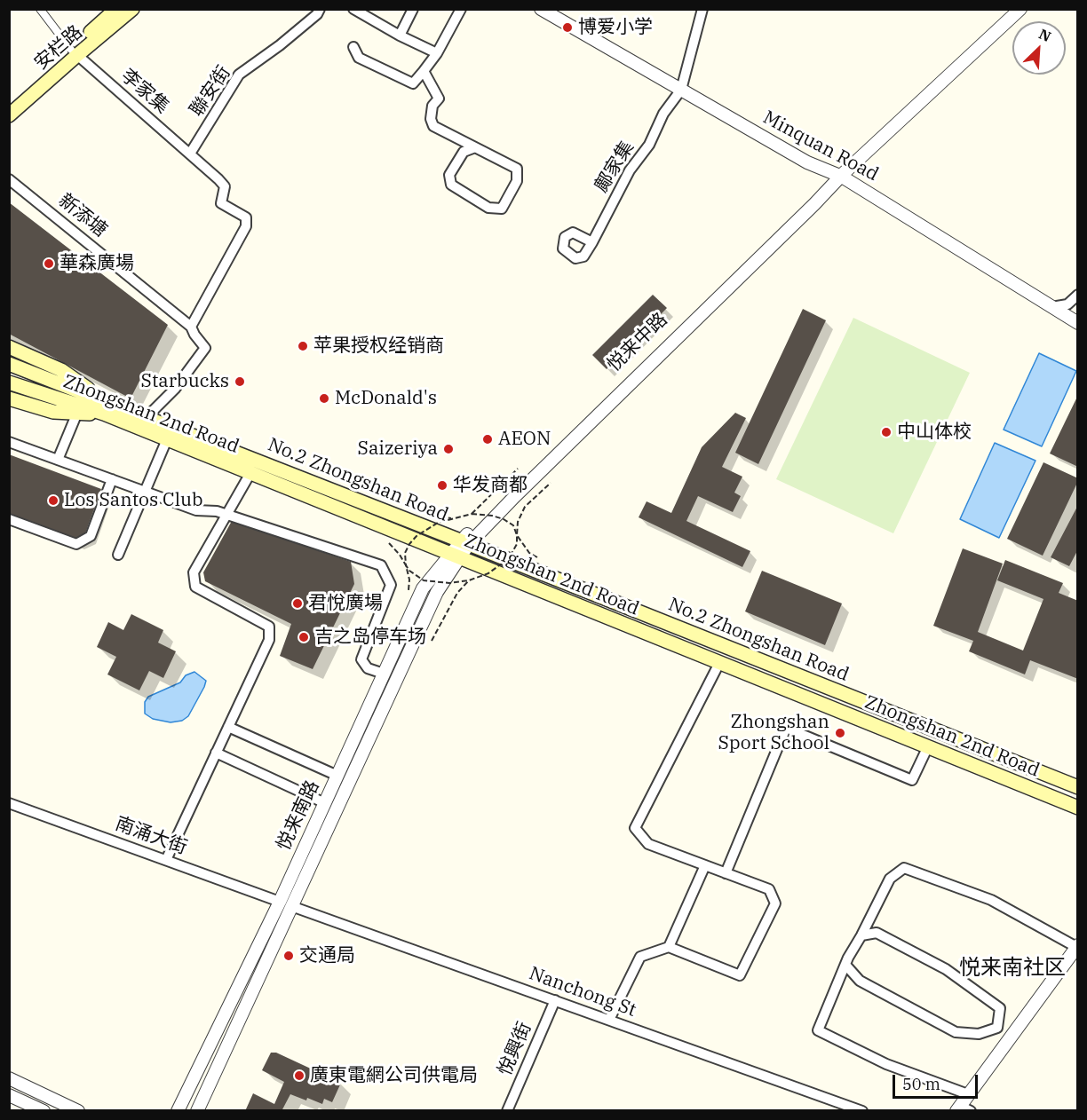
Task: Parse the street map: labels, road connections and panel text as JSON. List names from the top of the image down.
{
  "streets": {
    "main road": ["安栏路", "Zhongshan 2nd Road", "No.2 Zhongshan Road"],
    "street": [
      "李家集",
      "聯安街",
      "Minquan Road",
      "鄺家集",
      "新添塘",
      "悦来中路",
      "悦来南路",
      "南涌大街",
      "Nanchong St",
      "悅興街"
    ]
  },
  "crossings": [
    ["安栏路", "李家集"],
    ["李家集", "聯安街"],
    ["Minquan Road", "鄺家集"],
    ["Minquan Road", "悦来中路"],
    ["新添塘", "No.2 Zhongshan Road"],
    ["悦来中路", "No.2 Zhongshan Road"],
    ["悦来中路", "悦来南路"],
    ["Zhongshan 2nd Road", "No.2 Zhongshan Road"],
    ["Zhongshan 2nd Road", "悦来南路"],
    ["No.2 Zhongshan Road", "悦来南路"],
    ["悦来南路", "南涌大街"],
    ["悦来南路", "Nanchong St"],
    ["南涌大街", "Nanchong St"],
    ["Nanchong St", "悅興街"]
  ],
  "districts": ["悦来南社区"],
  "places": [
    "博爱小学",
    "華森廣場",
    "苹果授权经销商",
    "Starbucks",
    "McDonald's",
    "中山体校",
    "AEON",
    "Saizeriya",
    "华发商都",
    "Los Santos Club",
    "君悅廣場",
    "吉之岛停车场",
    "Zhongshan Sport School",
    "交通局",
    "廣東電網公司供電局"
  ],
  "scale_bar": "50 m",
  "north": "top right"
}
